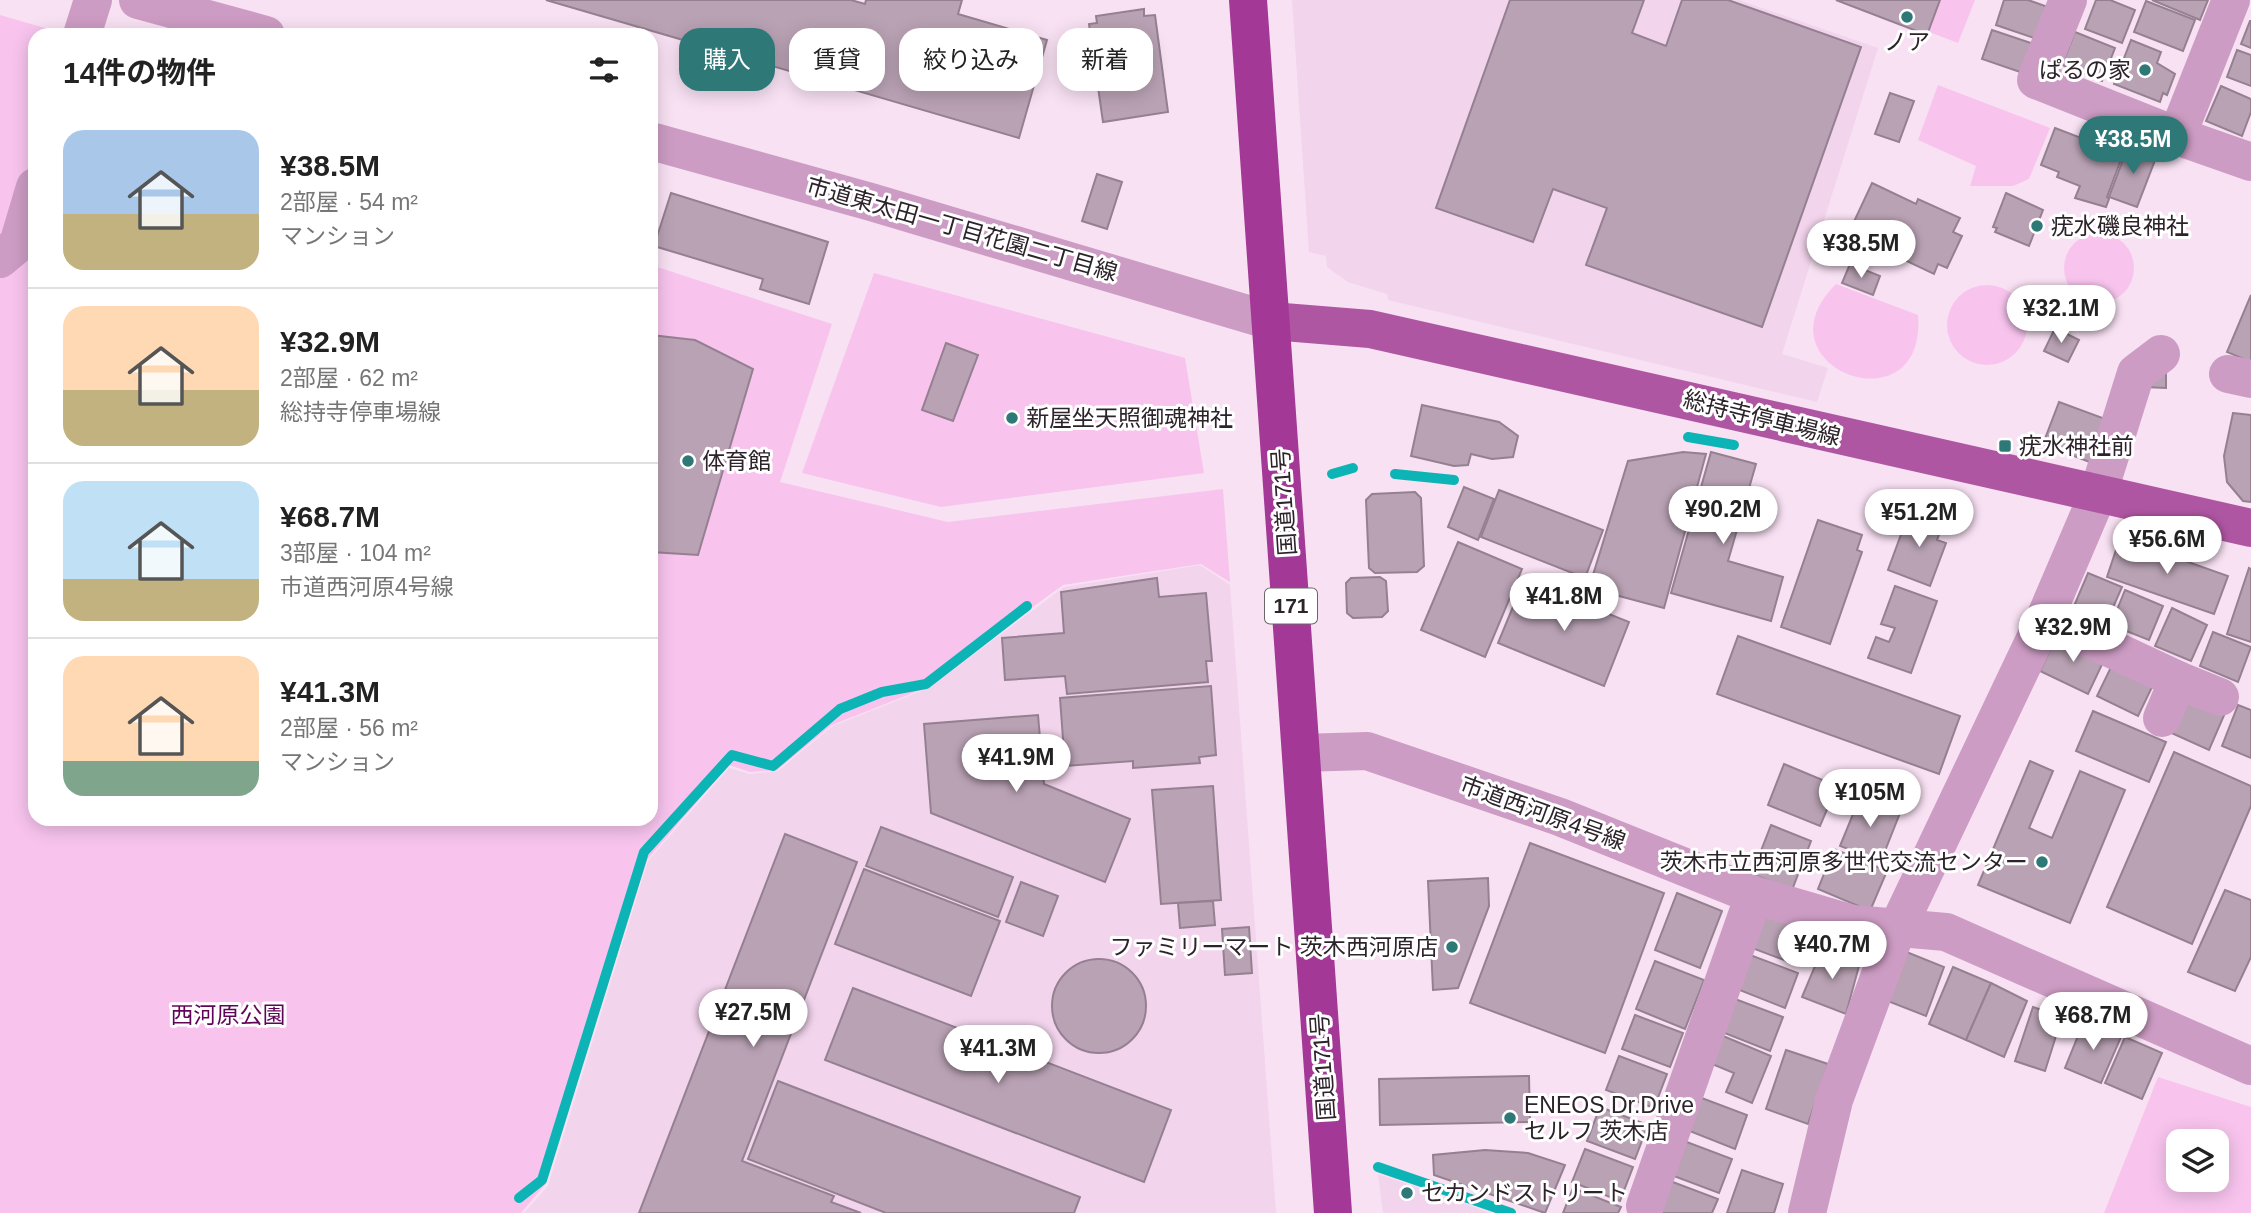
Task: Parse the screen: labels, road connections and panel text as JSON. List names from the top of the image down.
{
  "streets": {
    "highway": ["国道171号", "171"],
    "main road": ["総持寺停車場線"],
    "street": ["市道東太田一丁目花園二丁目線", "市道西河原4号線"]
  },
  "crossings": [
    ["市道東太田一丁目花園二丁目線", "総持寺停車場線"],
    ["市道東太田一丁目花園二丁目線", "国道171号"],
    ["総持寺停車場線", "国道171号"],
    ["国道171号", "市道西河原4号線"]
  ],
  "parks": ["西河原公園"],
  "places": {
    "other": [
      "ノア",
      "ぱるの家",
      "疣水磯良神社",
      "新屋坐天照御魂神社",
      "体育館",
      "茨木市立西河原多世代交流センター",
      "ファミリーマート 茨木西河原店",
      "ENEOS Dr.Drive セルフ 茨木店",
      "セカンドストリート"
    ],
    "transit": ["疣水神社前"]
  },
  "page": {
    "chip": [
      "購入",
      "賃貸",
      "絞り込み",
      "新着"
    ],
    "heading": "14件の物件",
    "list": [
      {
        "name": "¥38.5M",
        "note": "2部屋 · 54 m² · マンション"
      },
      {
        "name": "¥32.9M",
        "note": "2部屋 · 62 m² · 総持寺停車場線"
      },
      {
        "name": "¥68.7M",
        "note": "3部屋 · 104 m² · 市道西河原4号線"
      },
      {
        "name": "¥41.3M",
        "note": "2部屋 · 56 m² · マンション"
      }
    ],
    "price": [
      "¥38.5M",
      "¥38.5M",
      "¥32.1M",
      "¥90.2M",
      "¥51.2M",
      "¥56.6M",
      "¥41.8M",
      "¥32.9M",
      "¥41.9M",
      "¥105M",
      "¥40.7M",
      "¥27.5M",
      "¥68.7M",
      "¥41.3M"
    ]
  }
}
